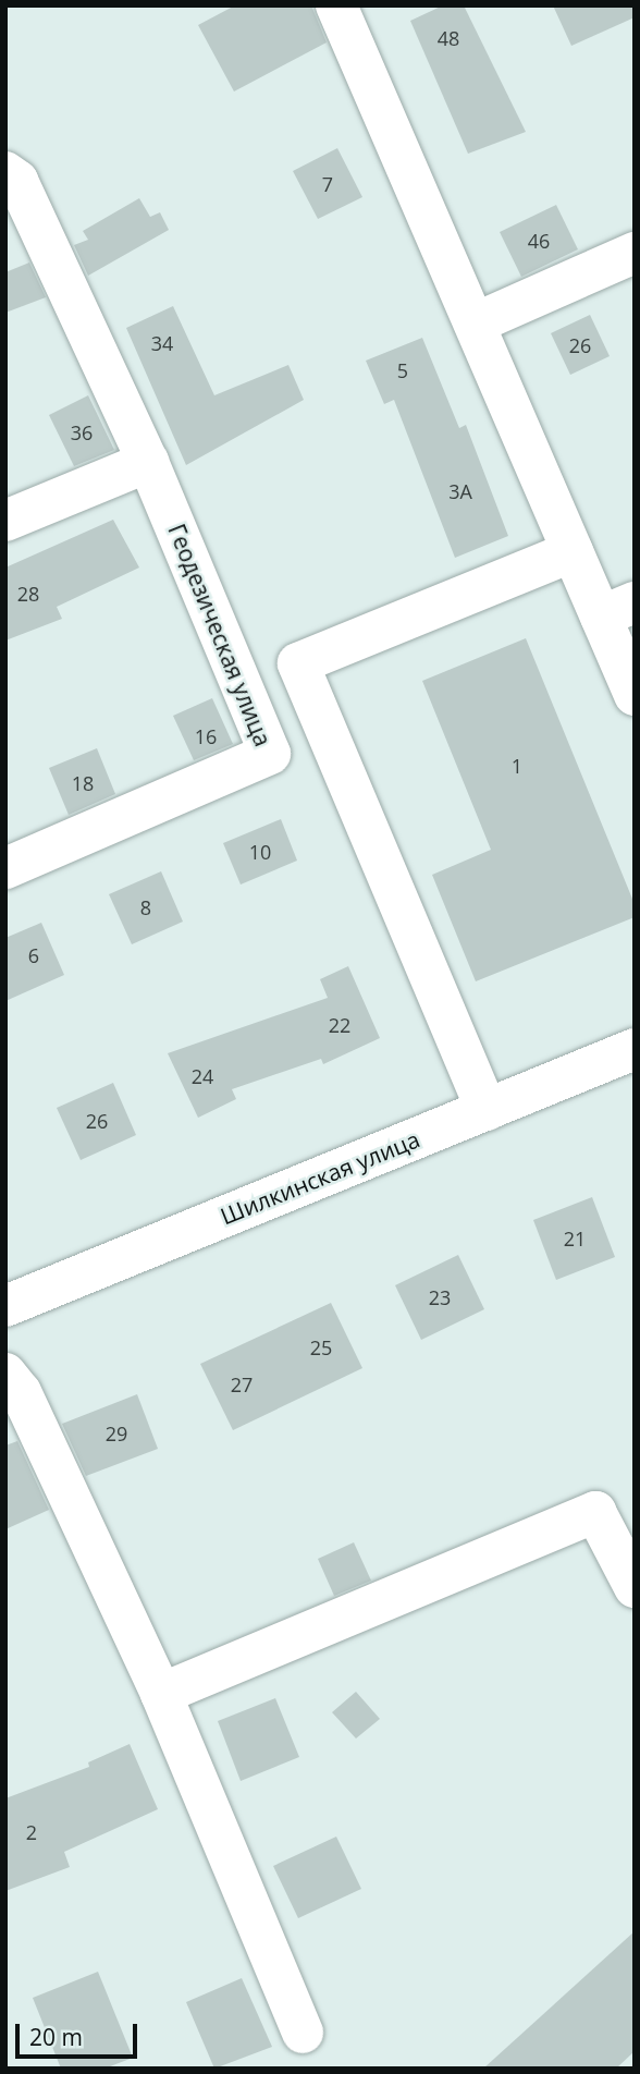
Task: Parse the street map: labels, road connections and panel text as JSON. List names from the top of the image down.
{
  "streets": {
    "street": ["Геодезическая улица", "Шилкинская улица"]
  },
  "house_numbers": [
    "48",
    "7",
    "46",
    "34",
    "26",
    "5",
    "36",
    "3А",
    "28",
    "16",
    "1",
    "18",
    "10",
    "8",
    "6",
    "22",
    "24",
    "26",
    "21",
    "23",
    "25",
    "27",
    "29",
    "2"
  ],
  "scale_bar": "20 m"
}
